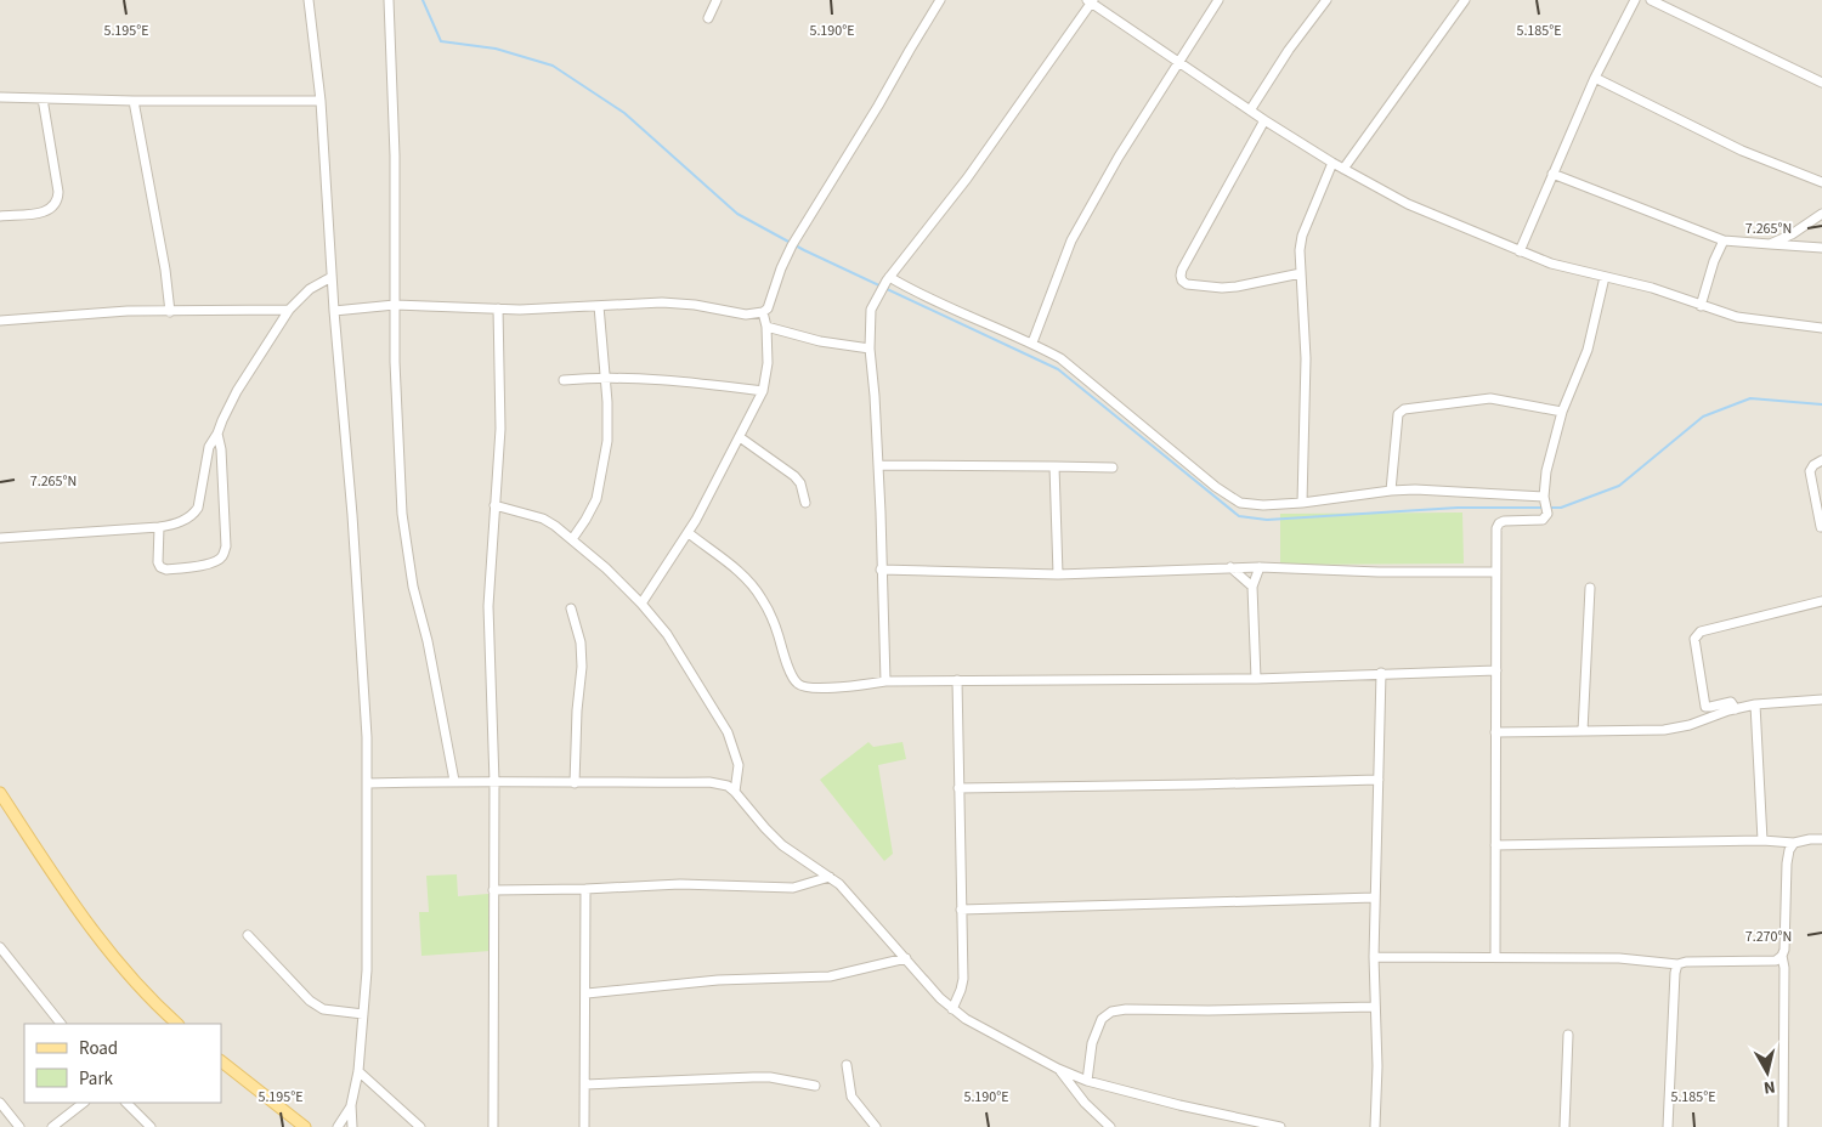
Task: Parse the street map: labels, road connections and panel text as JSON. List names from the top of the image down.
{
  "legend": ["Road", "Park"],
  "north": "bottom",
  "coordinates": [
    "5.195°E",
    "5.190°E",
    "5.185°E",
    "7.265°N",
    "7.270°N"
  ]
}
